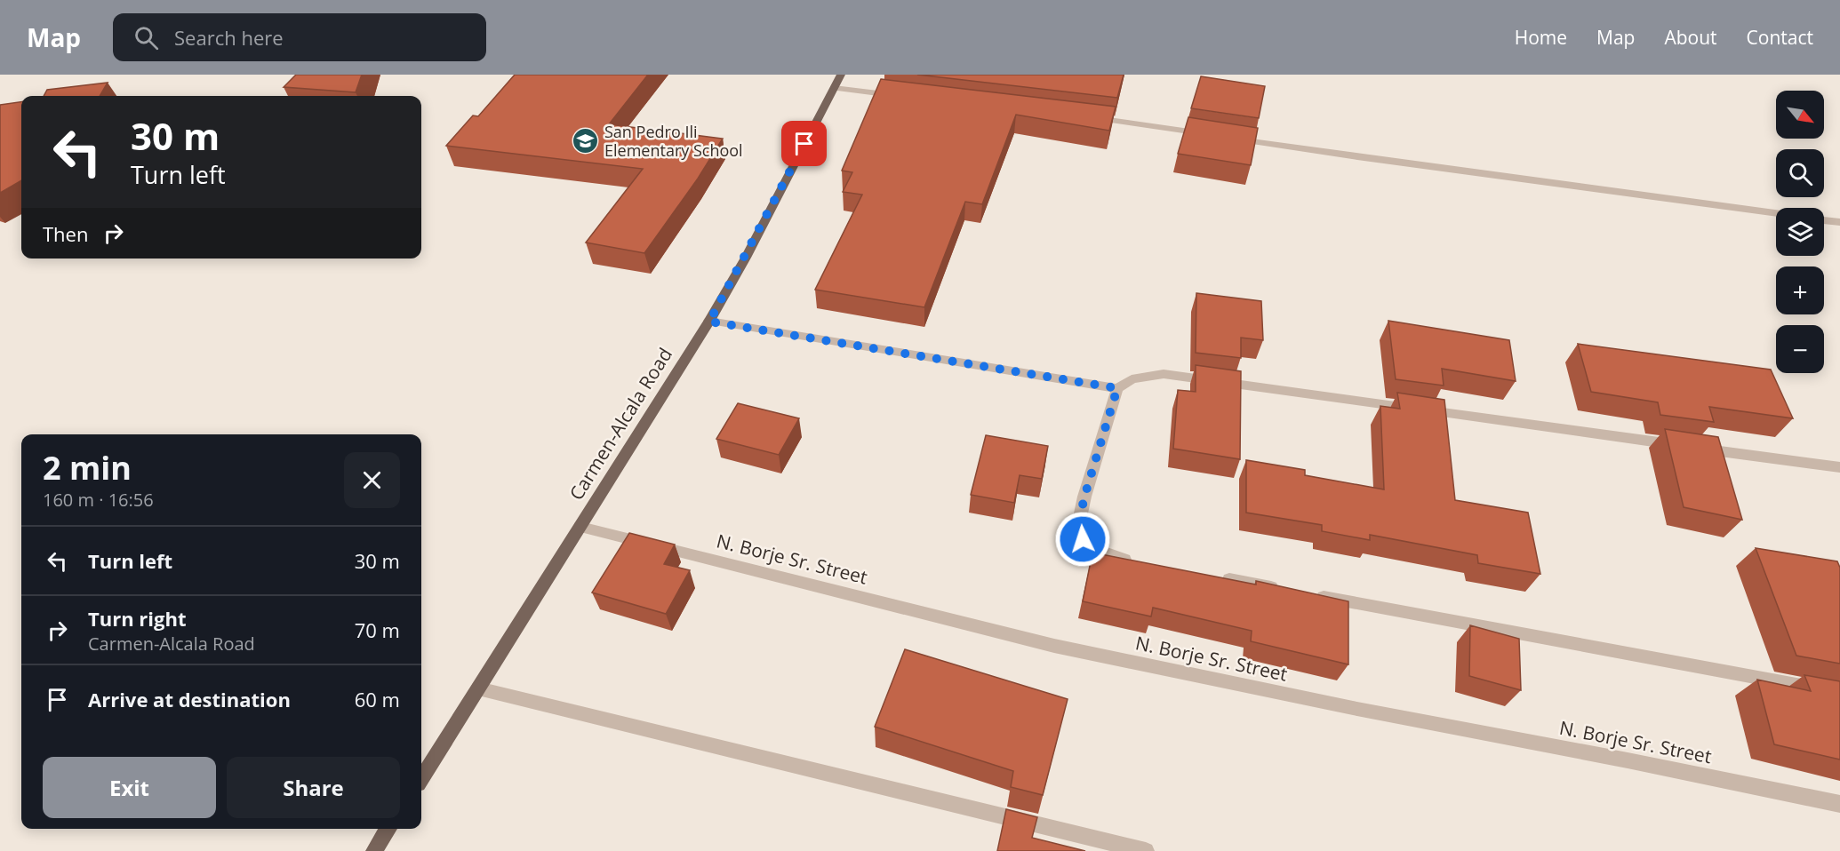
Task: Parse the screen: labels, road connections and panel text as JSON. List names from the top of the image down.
{
  "streets": {
    "main road": ["Carmen-Alcala Road"],
    "street": ["N. Borje Sr. Street"]
  },
  "crossings": [
    ["Carmen-Alcala Road", "N. Borje Sr. Street"]
  ],
  "places": {
    "school or university": ["San Pedro Ili Elementary School"]
  },
  "north": "bottom right",
  "page": {
    "header": "Map",
    "search": "Search here",
    "nav": [
      "Home",
      "Map",
      "About",
      "Contact"
    ],
    "map_buttons": ["+", "−"],
    "turn": ["30 m", "Turn left"],
    "then": "Then",
    "heading": ["2 min", "160 m · 16:56"],
    "list": [
      {
        "name": "Turn left",
        "value": "30 m"
      },
      {
        "name": "Turn right",
        "note": "Carmen-Alcala Road",
        "value": "70 m"
      },
      {
        "name": "Arrive at destination",
        "value": "60 m"
      }
    ],
    "buttons": ["Exit", "Share"]
  }
}
